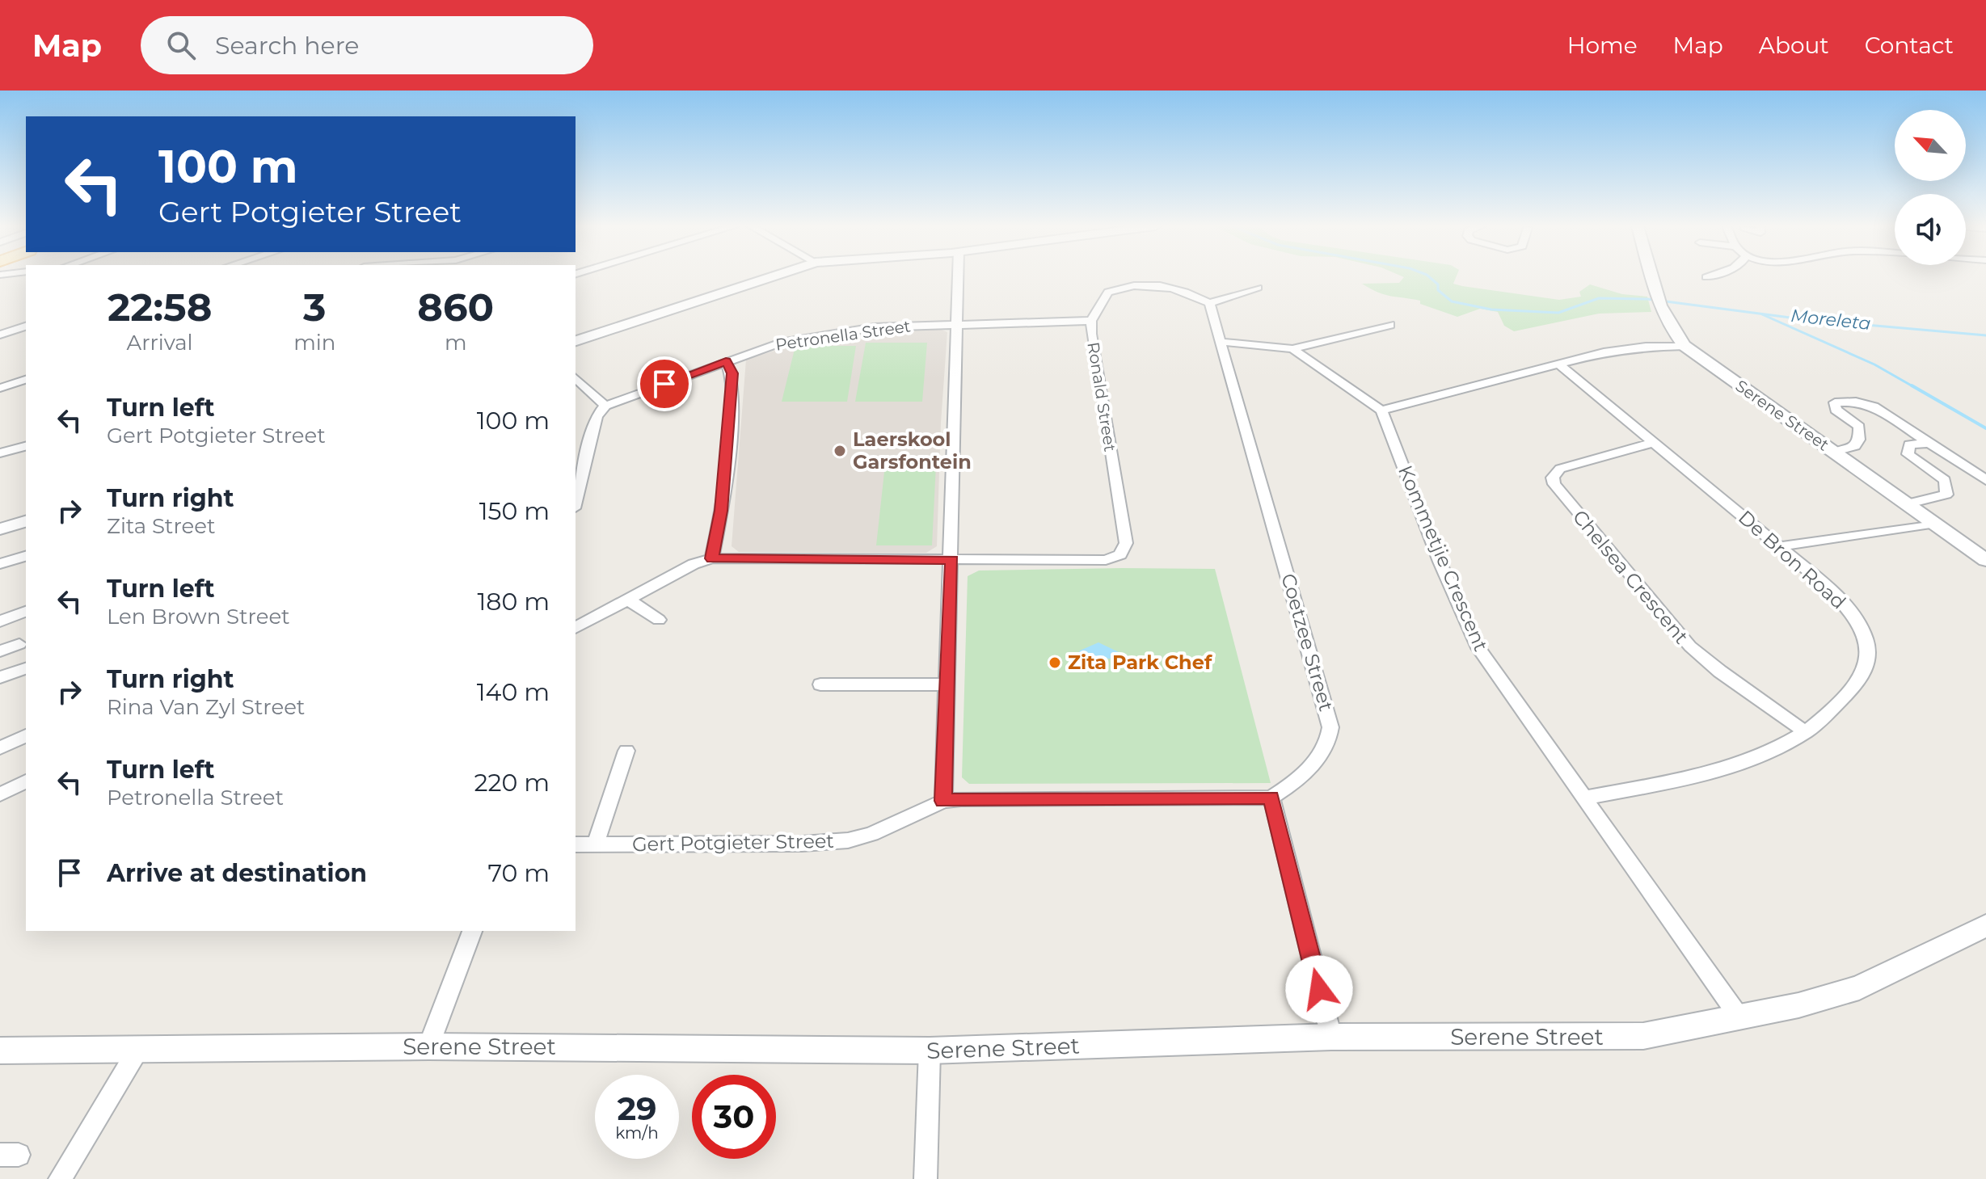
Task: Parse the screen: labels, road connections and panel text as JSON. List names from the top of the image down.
{
  "streets": {
    "street": [
      "Petronella Street",
      "Ronald Street",
      "Serene Street",
      "Kommetjie Crescent",
      "De Bron Road",
      "Chelsea Crescent",
      "Coetzee Street",
      "Gert Potgieter Street"
    ]
  },
  "crossings": [
    ["Petronella Street", "Ronald Street"],
    ["Ronald Street", "Coetzee Street"],
    ["Serene Street", "Kommetjie Crescent"],
    ["Kommetjie Crescent", "De Bron Road"],
    ["De Bron Road", "Chelsea Crescent"],
    ["Coetzee Street", "Gert Potgieter Street"]
  ],
  "water": ["Moreleta"],
  "places": ["Laerskool Garsfontein", "Zita Park Chef"],
  "north": "top left",
  "page": {
    "header": "Map",
    "search": "Search here",
    "nav": [
      "Home",
      "Map",
      "About",
      "Contact"
    ],
    "turn": ["100 m", "Gert Potgieter Street"],
    "eta": [
      "22:58",
      "Arrival",
      "3",
      "min",
      "860",
      "m"
    ],
    "list": [
      {
        "name": "Turn left",
        "note": "Gert Potgieter Street",
        "value": "100 m"
      },
      {
        "name": "Turn right",
        "note": "Zita Street",
        "value": "150 m"
      },
      {
        "name": "Turn left",
        "note": "Len Brown Street",
        "value": "180 m"
      },
      {
        "name": "Turn right",
        "note": "Rina Van Zyl Street",
        "value": "140 m"
      },
      {
        "name": "Turn left",
        "note": "Petronella Street",
        "value": "220 m"
      },
      {
        "name": "Arrive at destination",
        "value": "70 m"
      }
    ],
    "speed": "29 km/h",
    "limit": "30"
  }
}
